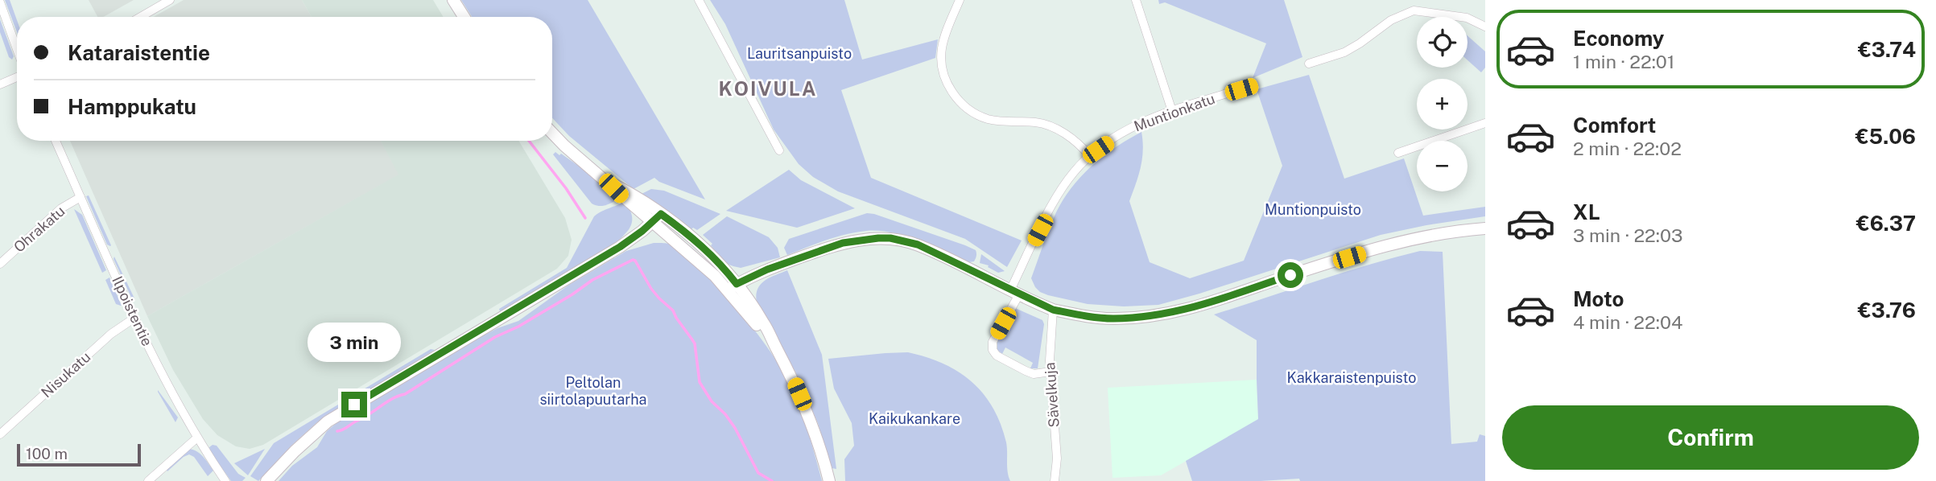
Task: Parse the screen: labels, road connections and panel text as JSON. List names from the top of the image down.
{
  "streets": {
    "street": [
      "Muntionkatu",
      "Ohrakatu",
      "Ilpoistentie",
      "Nisukatu",
      "Sävelkuja"
    ]
  },
  "crossings": [
    ["Muntionkatu", "Sävelkuja"],
    ["Ohrakatu", "Ilpoistentie"],
    ["Ilpoistentie", "Nisukatu"]
  ],
  "districts": ["KOIVULA"],
  "parks": [
    "Lauritsanpuisto",
    "Muntionpuisto",
    "Kakkaraistenpuisto",
    "Peltolan siirtolapuutarha",
    "Kaikukankare"
  ],
  "scale_bar": "100 m",
  "page": {
    "list": [
      {
        "name": "Economy",
        "note": "1 min · 22:01",
        "value": "€3.74"
      },
      {
        "name": "Comfort",
        "note": "2 min · 22:02",
        "value": "€5.06"
      },
      {
        "name": "XL",
        "note": "3 min · 22:03",
        "value": "€6.37"
      },
      {
        "name": "Moto",
        "note": "4 min · 22:04",
        "value": "€3.76"
      }
    ],
    "map_buttons": ["+", "−"],
    "banner": ["Kataraistentie", "Hamppukatu"],
    "bubble": "3 min",
    "buttons": "Confirm",
    "scale": "100 m"
  }
}
